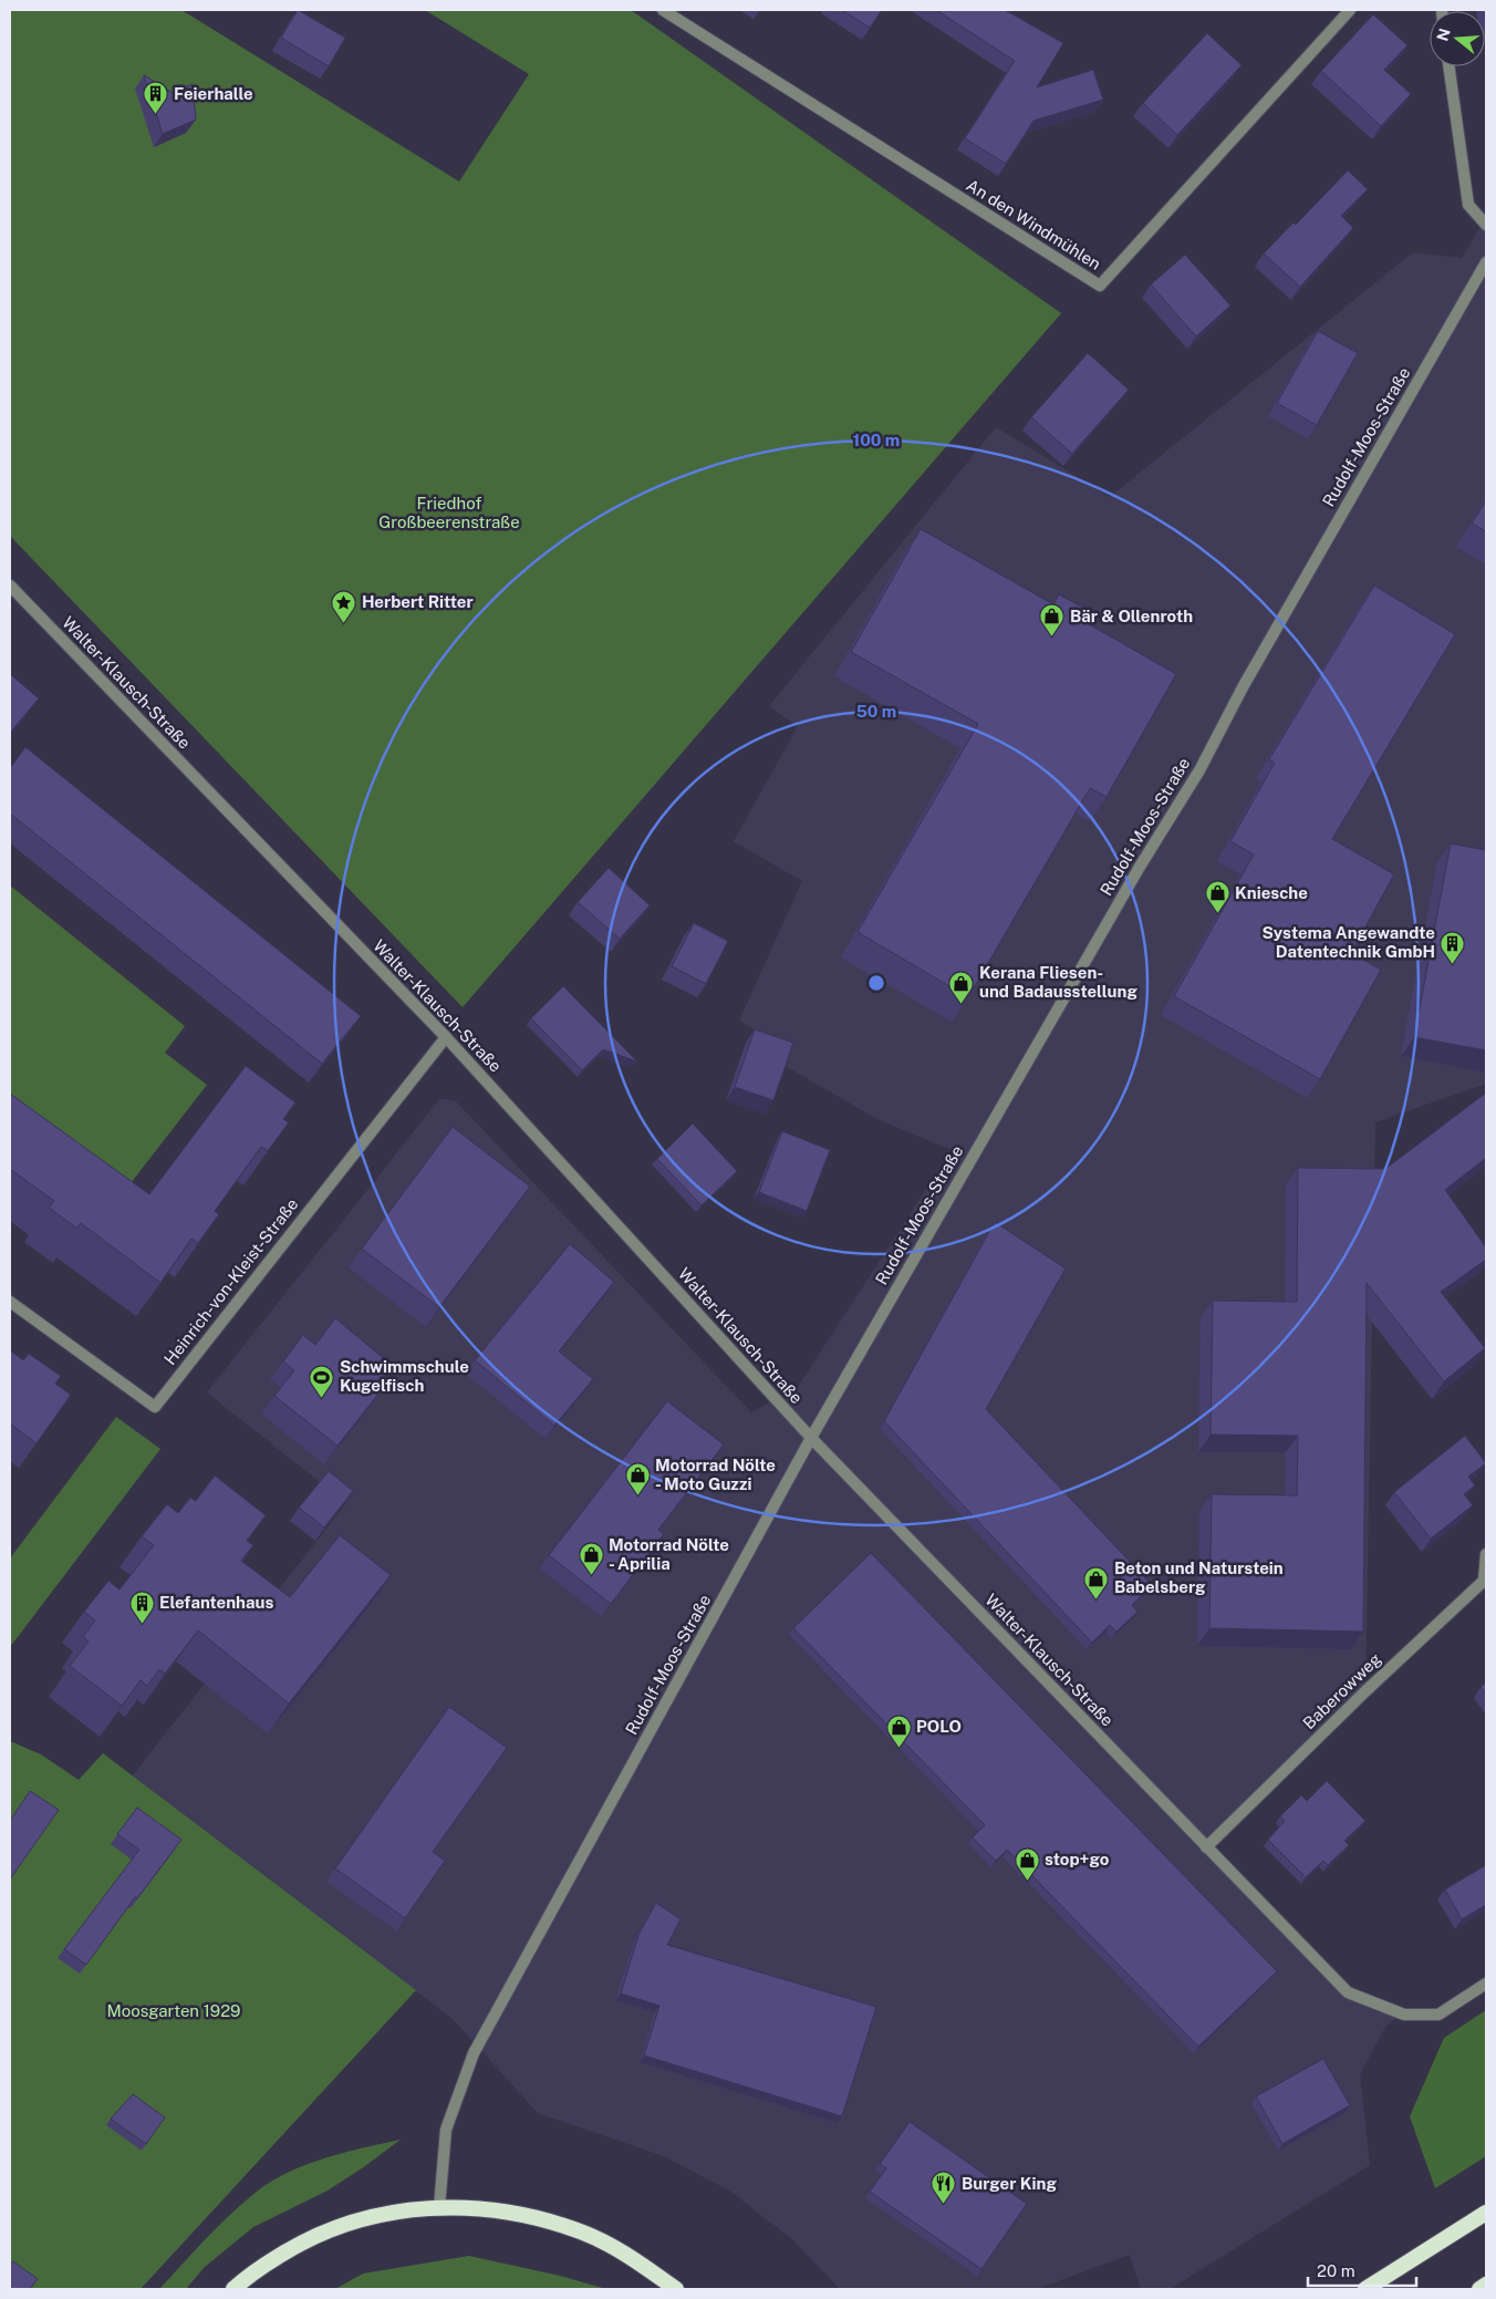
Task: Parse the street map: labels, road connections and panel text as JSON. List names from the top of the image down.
{
  "streets": {
    "street": [
      "An den Windmühlen",
      "Rudolf-Moos-Straße",
      "Walter-Klausch-Straße",
      "Heinrich-von-Kleist-Straße",
      "Baberowweg"
    ]
  },
  "crossings": [
    ["Rudolf-Moos-Straße", "Walter-Klausch-Straße"],
    ["Walter-Klausch-Straße", "Heinrich-von-Kleist-Straße"],
    ["Walter-Klausch-Straße", "Baberowweg"]
  ],
  "parks": ["Friedhof Großbeerenstraße", "Moosgarten 1929"],
  "places": {
    "building": ["Feierhalle", "Systema Angewandte Datentechnik GmbH", "Elefantenhaus"],
    "place": ["Herbert Ritter"],
    "shop": [
      "Bär & Ollenroth",
      "Kniesche",
      "Kerana Fliesen- und Badausstellung",
      "Motorrad Nölte - Moto Guzzi",
      "Motorrad Nölte - Aprilia",
      "Beton und Naturstein Babelsberg",
      "POLO",
      "stop+go"
    ],
    "sports": ["Schwimmschule Kugelfisch"],
    "restaurant": ["Burger King"]
  },
  "scale_bar": "20 m",
  "north": "left",
  "rings": ["100 m", "50 m"]
}
